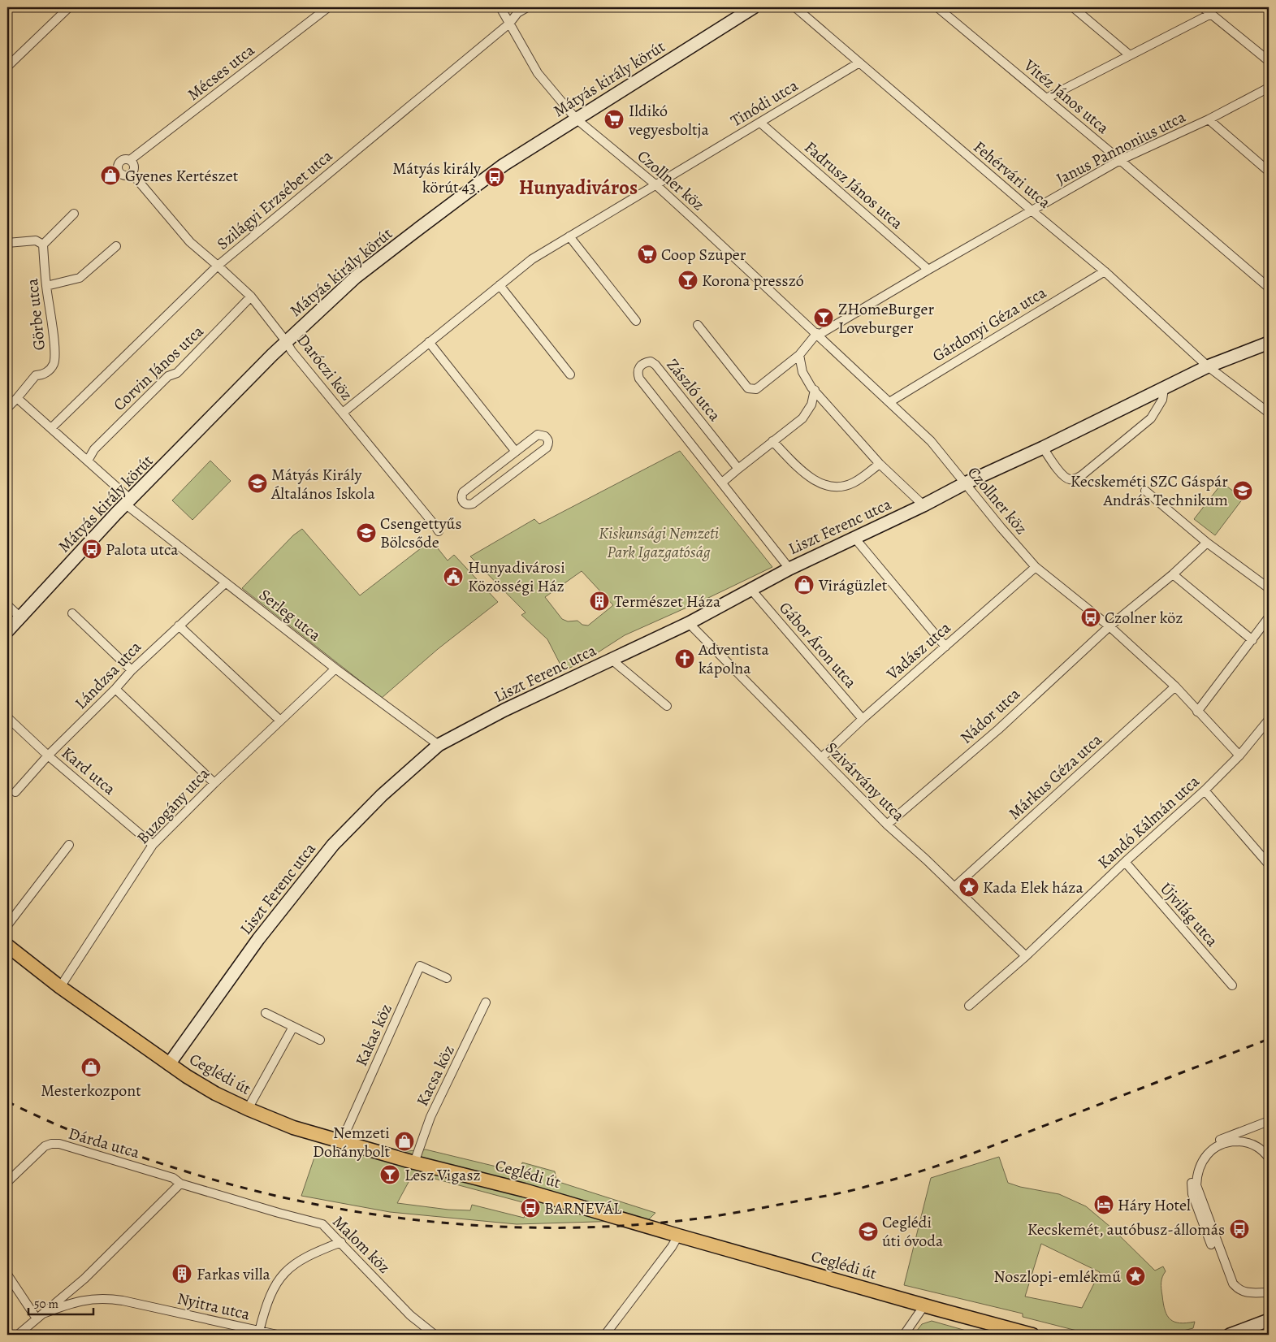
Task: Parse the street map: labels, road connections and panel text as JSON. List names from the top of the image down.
{
  "streets": {
    "main road": ["Ceglédi út"],
    "street": [
      "Mécses utca",
      "Mátyás király körút",
      "Vitéz János utca",
      "Tinódi utca",
      "Janus Pannonius utca",
      "Fehérvári utca",
      "Czollner köz",
      "Fadrusz János utca",
      "Szilágyi Erzsébet utca",
      "Görbe utca",
      "Gárdonyi Géza utca",
      "Daróczi köz",
      "Corvin János utca",
      "Zászló utca",
      "Liszt Ferenc utca",
      "Serleg utca",
      "Gábor Áron utca",
      "Vadász utca",
      "Lándzsa utca",
      "Nádor utca",
      "Kard utca",
      "Márkus Géza utca",
      "Szivárvány utca",
      "Buzogány utca",
      "Kandó Kálmán utca",
      "Újvilág utca",
      "Kakas köz",
      "Kacsa köz",
      "Dárda utca",
      "Malom köz",
      "Nyitra utca"
    ]
  },
  "crossings": [
    ["Mécses utca", "Daróczi köz"],
    ["Mátyás király körút", "Czollner köz"],
    ["Mátyás király körút", "Daróczi köz"],
    ["Mátyás király körút", "Serleg utca"],
    ["Vitéz János utca", "Janus Pannonius utca"],
    ["Tinódi utca", "Fehérvári utca"],
    ["Tinódi utca", "Czollner köz"],
    ["Tinódi utca", "Fadrusz János utca"],
    ["Tinódi utca", "Daróczi köz"],
    ["Janus Pannonius utca", "Fehérvári utca"],
    ["Janus Pannonius utca", "Czollner köz"],
    ["Janus Pannonius utca", "Fadrusz János utca"],
    ["Fehérvári utca", "Gárdonyi Géza utca"],
    ["Fehérvári utca", "Liszt Ferenc utca"],
    ["Czollner köz", "Szilágyi Erzsébet utca"],
    ["Czollner köz", "Gárdonyi Géza utca"],
    ["Czollner köz", "Liszt Ferenc utca"],
    ["Czollner köz", "Vadász utca"],
    ["Czollner köz", "Nádor utca"],
    ["Czollner köz", "Márkus Géza utca"],
    ["Czollner köz", "Kandó Kálmán utca"],
    ["Szilágyi Erzsébet utca", "Daróczi köz"],
    ["Szilágyi Erzsébet utca", "Serleg utca"],
    ["Görbe utca", "Serleg utca"],
    ["Daróczi köz", "Corvin János utca"],
    ["Corvin János utca", "Serleg utca"],
    ["Zászló utca", "Liszt Ferenc utca"],
    ["Liszt Ferenc utca", "Serleg utca"],
    ["Liszt Ferenc utca", "Gábor Áron utca"],
    ["Liszt Ferenc utca", "Szivárvány utca"],
    ["Liszt Ferenc utca", "Ceglédi út"],
    ["Serleg utca", "Lándzsa utca"],
    ["Serleg utca", "Buzogány utca"],
    ["Gábor Áron utca", "Vadász utca"],
    ["Vadász utca", "Szivárvány utca"],
    ["Lándzsa utca", "Kard utca"],
    ["Nádor utca", "Szivárvány utca"],
    ["Kard utca", "Buzogány utca"],
    ["Márkus Géza utca", "Szivárvány utca"],
    ["Szivárvány utca", "Kandó Kálmán utca"],
    ["Buzogány utca", "Ceglédi út"],
    ["Kandó Kálmán utca", "Újvilág utca"],
    ["Kakas köz", "Ceglédi út"],
    ["Ceglédi út", "Kacsa köz"],
    ["Dárda utca", "Malom köz"],
    ["Dárda utca", "Nyitra utca"],
    ["Malom köz", "Nyitra utca"]
  ],
  "districts": ["Hunyadiváros"],
  "parks": ["Kiskunsági Nemzeti Park Igazgatóság"],
  "places": {
    "supermarket": ["Ildikó vegyesboltja", "Coop Szuper"],
    "shop": [
      "Gyenes Kertészet",
      "Virágüzlet",
      "Mesterkozpont",
      "Nemzeti Dohánybolt"
    ],
    "bus stop": [
      "Mátyás király körút 43.",
      "Palota utca",
      "Czolner köz",
      "BARNEVÁL",
      "Kecskemét, autóbusz-állomás"
    ],
    "bar": ["Korona presszó", "ZHomeBurger Loveburger", "Lesz Vigasz"],
    "school or university": [
      "Mátyás Király Általános Iskola",
      "Kecskeméti SZC Gáspár András Technikum",
      "Csengettyűs Bölcsőde",
      "Ceglédi úti óvoda"
    ],
    "public building": ["Hunyadivárosi Közösségi Ház"],
    "building": ["Természet Háza", "Farkas villa"],
    "church": ["Adventista kápolna"],
    "place": ["Kada Elek háza", "Noszlopi-emlékmű"],
    "hotel": ["Háry Hotel"]
  },
  "scale_bar": "50 m"
}
